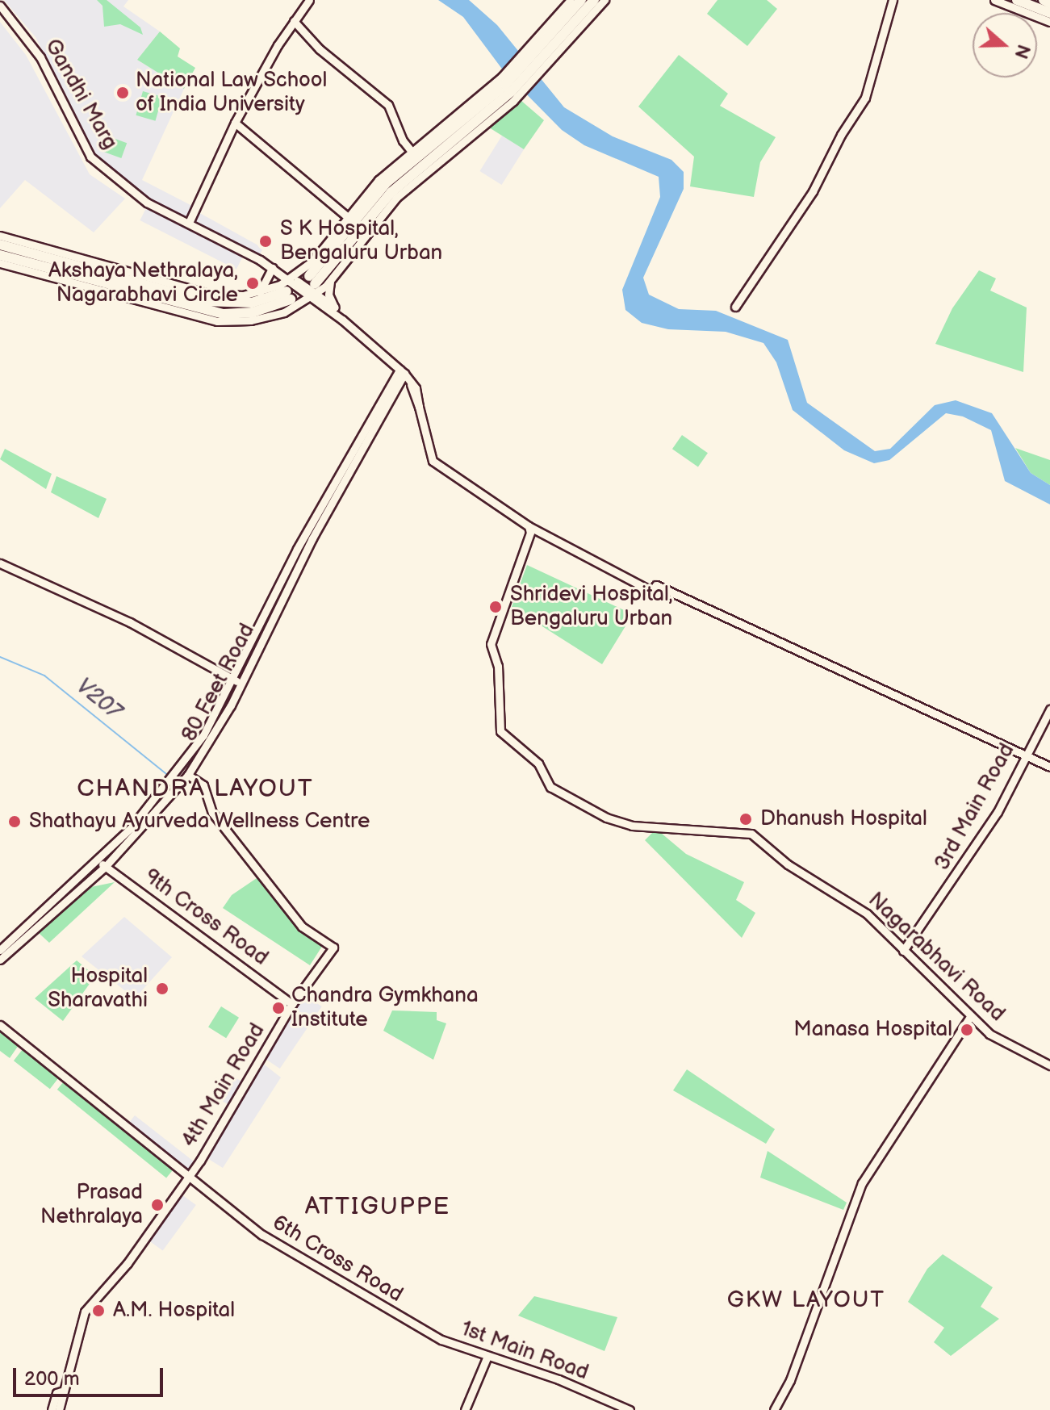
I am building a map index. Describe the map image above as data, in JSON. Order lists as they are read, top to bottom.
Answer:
{
  "streets": {
    "street": [
      "Gandhi Marg",
      "80 Feet Road",
      "3rd Main Road",
      "9th Cross Road",
      "Nagarabhavi Road",
      "4th Main Road",
      "6th Cross Road",
      "1st Main Road"
    ]
  },
  "crossings": [
    ["80 Feet Road", "9th Cross Road"],
    ["80 Feet Road", "4th Main Road"],
    ["3rd Main Road", "Nagarabhavi Road"],
    ["9th Cross Road", "4th Main Road"],
    ["4th Main Road", "6th Cross Road"],
    ["6th Cross Road", "1st Main Road"]
  ],
  "districts": ["CHANDRA LAYOUT", "ATTIGUPPE", "GKW LAYOUT"],
  "water": ["V207"],
  "places": [
    "National Law School of India University",
    "S K Hospital, Bengaluru Urban",
    "Akshaya Nethralaya, Nagarabhavi Circle",
    "Shridevi Hospital, Bengaluru Urban",
    "Dhanush Hospital",
    "Shathayu Ayurveda Wellness Centre",
    "Hospital Sharavathi",
    "Chandra Gymkhana Institute",
    "Manasa Hospital",
    "Prasad Nethralaya",
    "A.M. Hospital"
  ],
  "scale_bar": "200 m",
  "north": "right"
}
